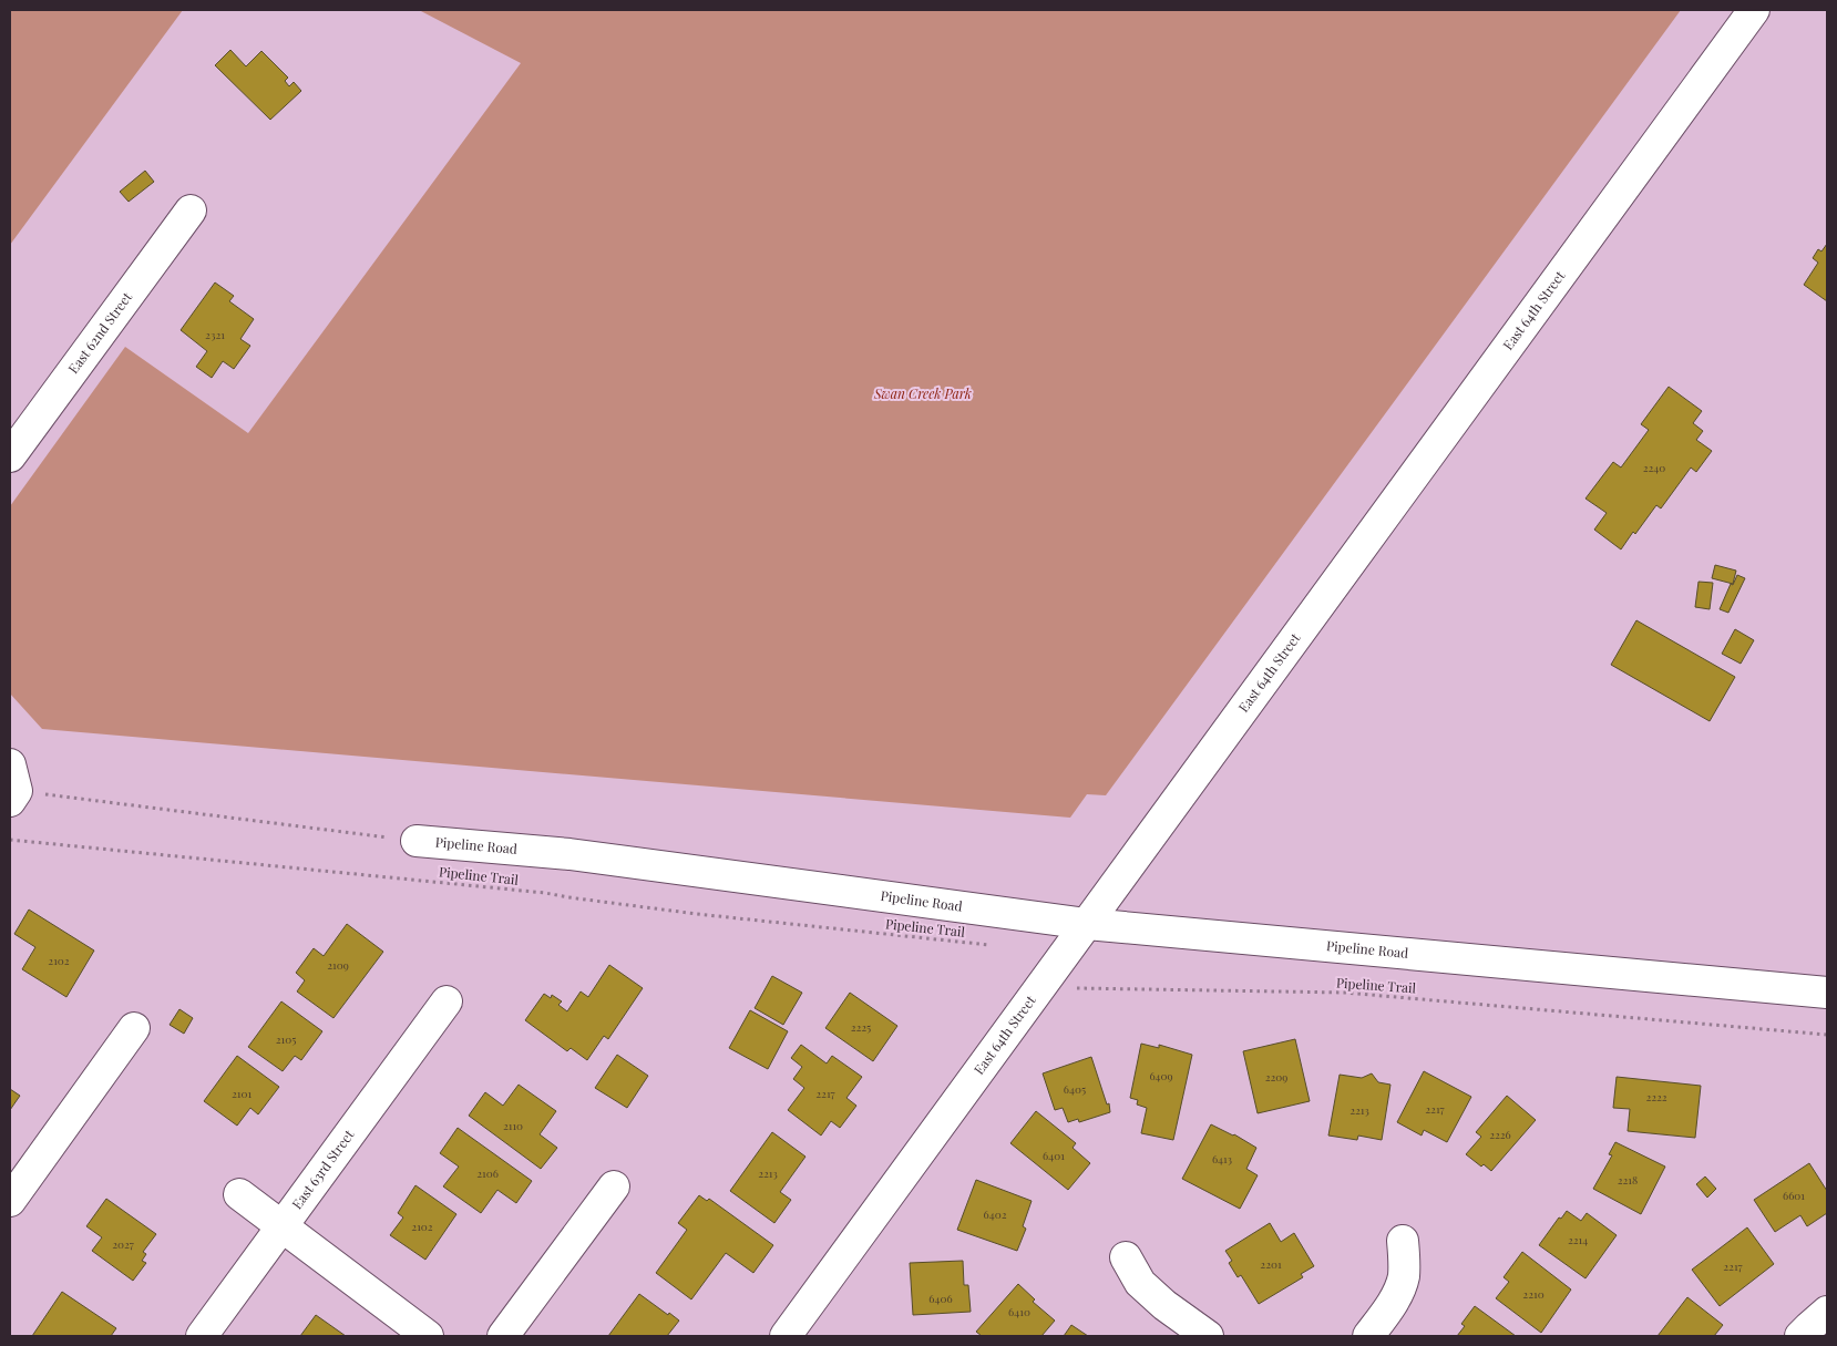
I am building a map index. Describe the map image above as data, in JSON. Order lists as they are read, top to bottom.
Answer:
{
  "streets": {
    "street": [
      "East 64th Street",
      "East 62nd Street",
      "Pipeline Road",
      "East 63rd Street"
    ],
    "path": ["Pipeline Trail"]
  },
  "crossings": [
    ["East 64th Street", "Pipeline Road"],
    ["East 64th Street", "Pipeline Trail"]
  ],
  "parks": ["Swan Creek Park"],
  "house_numbers": [
    "2321",
    "2240",
    "2102",
    "2109",
    "2225",
    "2105",
    "6409",
    "2209",
    "6405",
    "2101",
    "2217",
    "2222",
    "2217",
    "2213",
    "2110",
    "2226",
    "6401",
    "6413",
    "2106",
    "2213",
    "2218",
    "6601",
    "6402",
    "2102",
    "2214",
    "2027",
    "2201",
    "2217",
    "2210",
    "6406",
    "6410"
  ]
}
